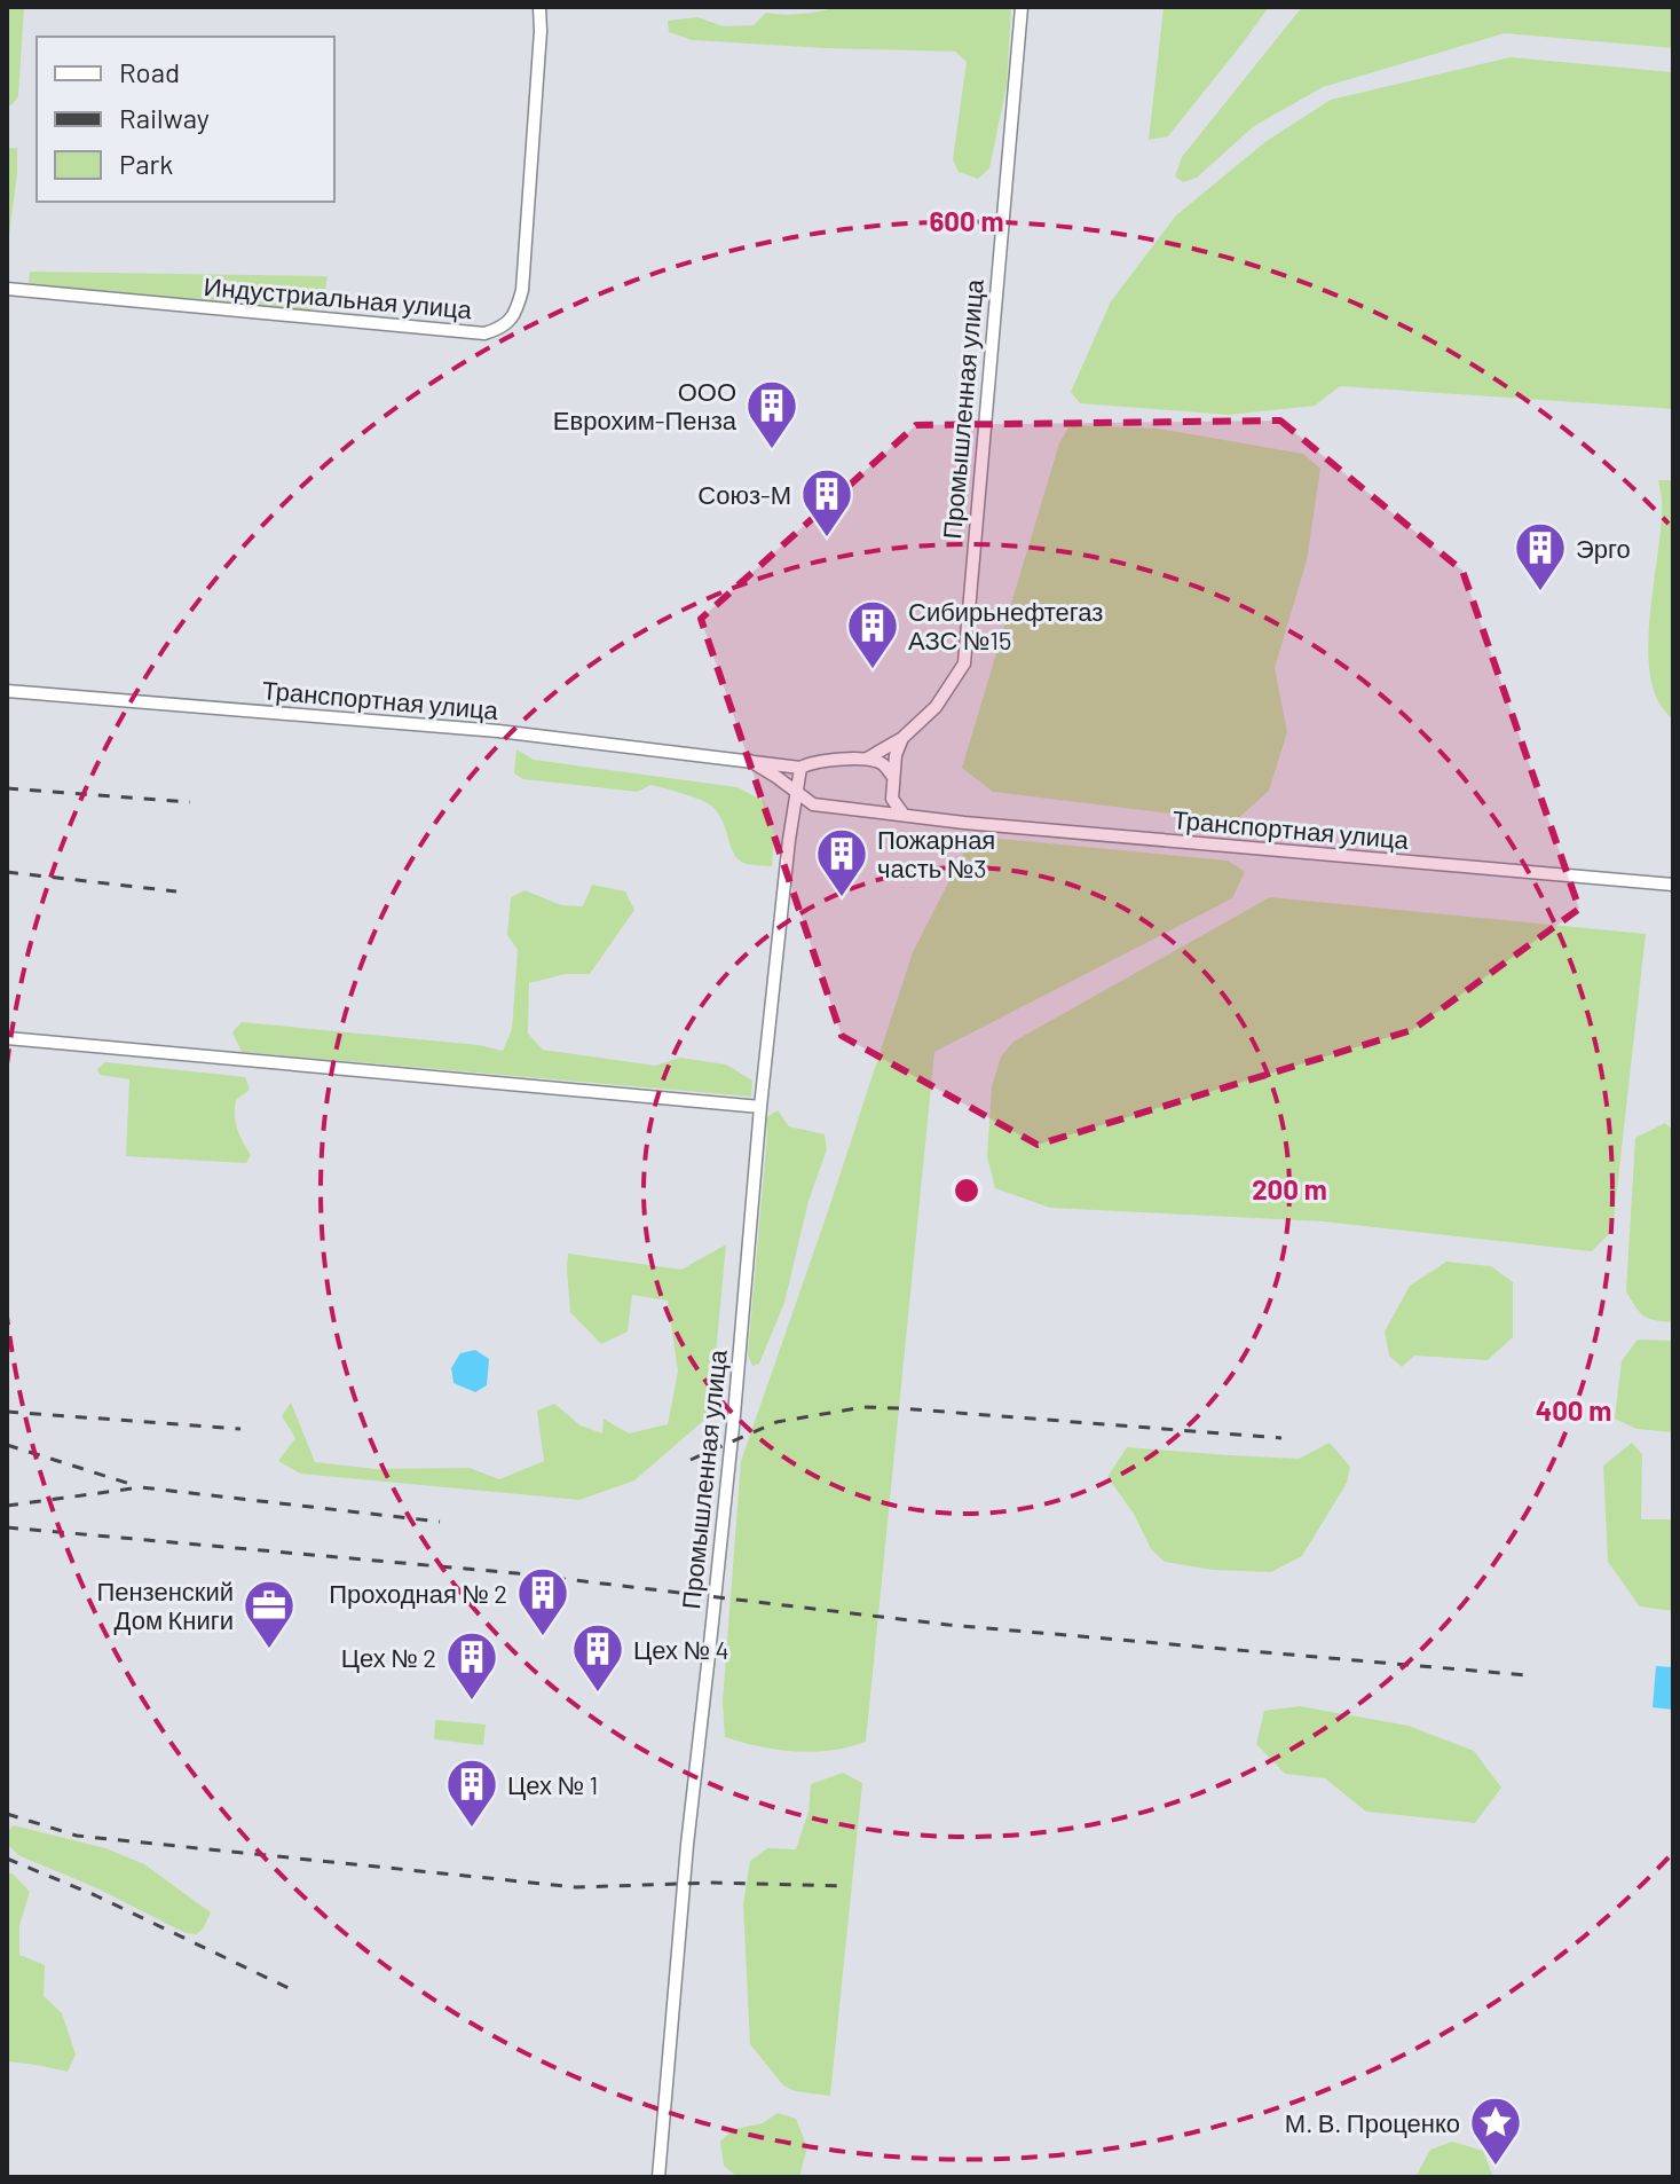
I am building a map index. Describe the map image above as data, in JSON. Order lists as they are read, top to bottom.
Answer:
{
  "streets": {
    "street": ["Индустриальная улица", "Промышленная улица", "Транспортная улица"]
  },
  "crossings": [
    ["Промышленная улица", "Транспортная улица"]
  ],
  "places": {
    "building": [
      "ООО Еврохим-Пенза",
      "Союз-М",
      "Эрго",
      "Сибирьнефтегаз АЗС №15",
      "Пожарная часть №3",
      "Проходная № 2",
      "Цех № 4",
      "Цех № 2",
      "Цех № 1"
    ],
    "office": ["Пензенский Дом Книги"],
    "place": ["М. В. Проценко"]
  },
  "legend": ["Road", "Railway", "Park"],
  "rings": ["600 m", "200 m", "400 m"]
}
